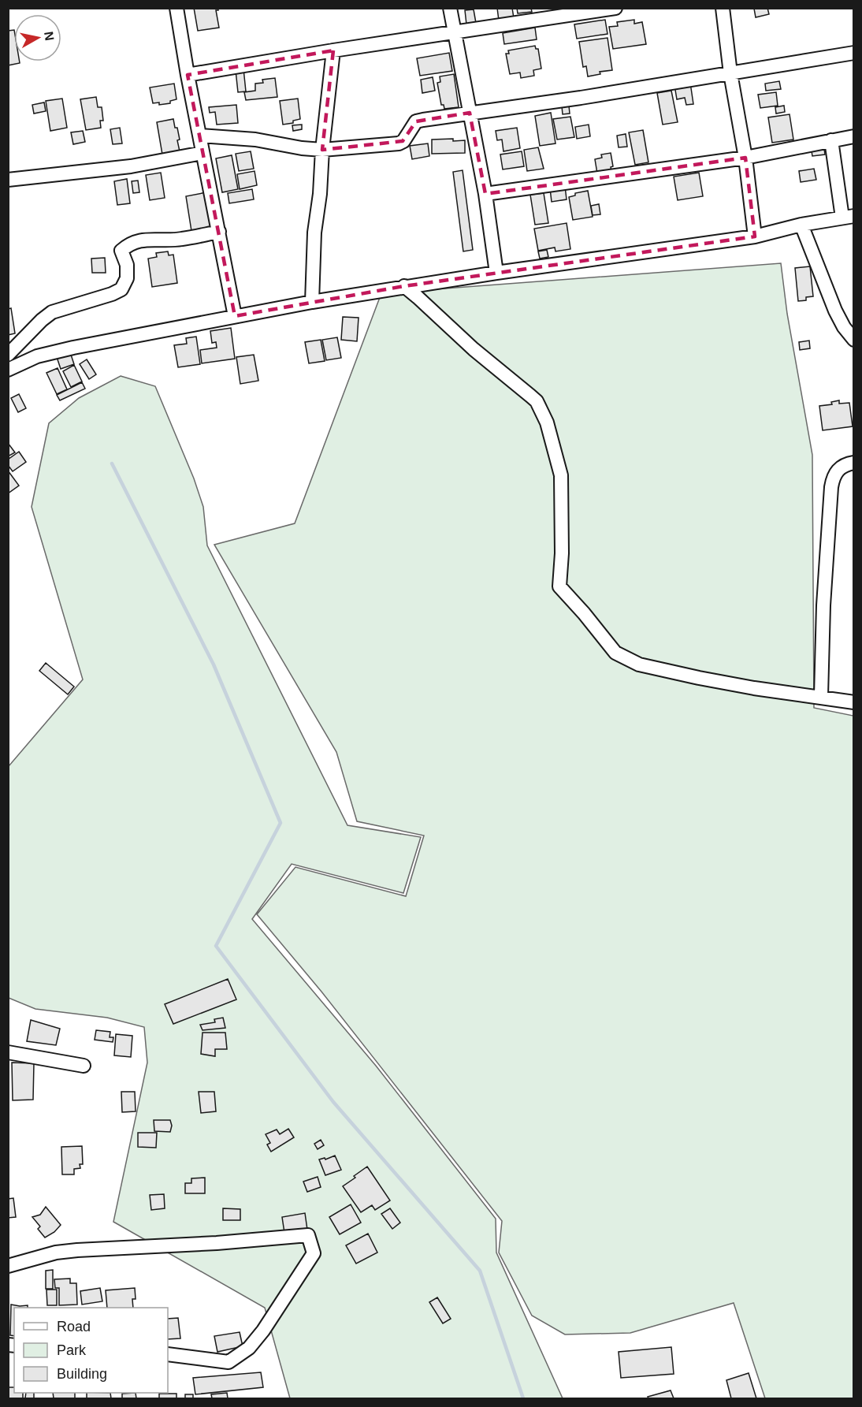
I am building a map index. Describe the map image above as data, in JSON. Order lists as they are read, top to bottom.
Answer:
{
  "legend": ["Road", "Park", "Building"],
  "north": "right"
}
